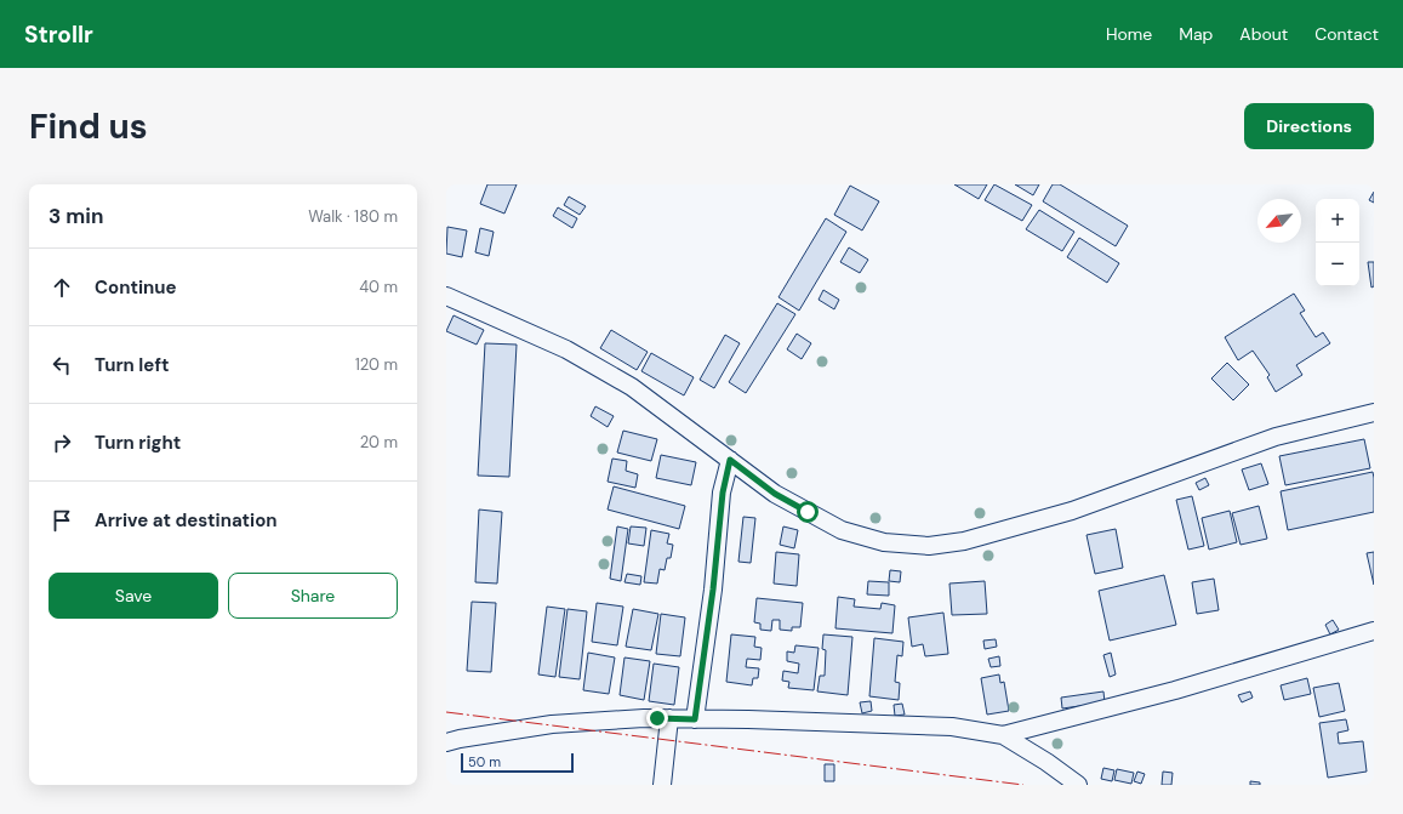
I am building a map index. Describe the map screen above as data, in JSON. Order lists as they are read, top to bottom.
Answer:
{
  "scale_bar": "50 m",
  "north": "bottom left",
  "page": {
    "header": "Strollr",
    "nav": [
      "Home",
      "Map",
      "About",
      "Contact"
    ],
    "buttons": [
      "Directions",
      ["Save", "Share"]
    ],
    "title": "Find us",
    "heading": ["3 min", "Walk · 180 m"],
    "map_buttons": ["+", "−"],
    "list": [
      ["Continue", "40 m"],
      ["Turn left", "120 m"],
      ["Turn right", "20 m"],
      "Arrive at destination"
    ],
    "scale": "50 m"
  }
}
